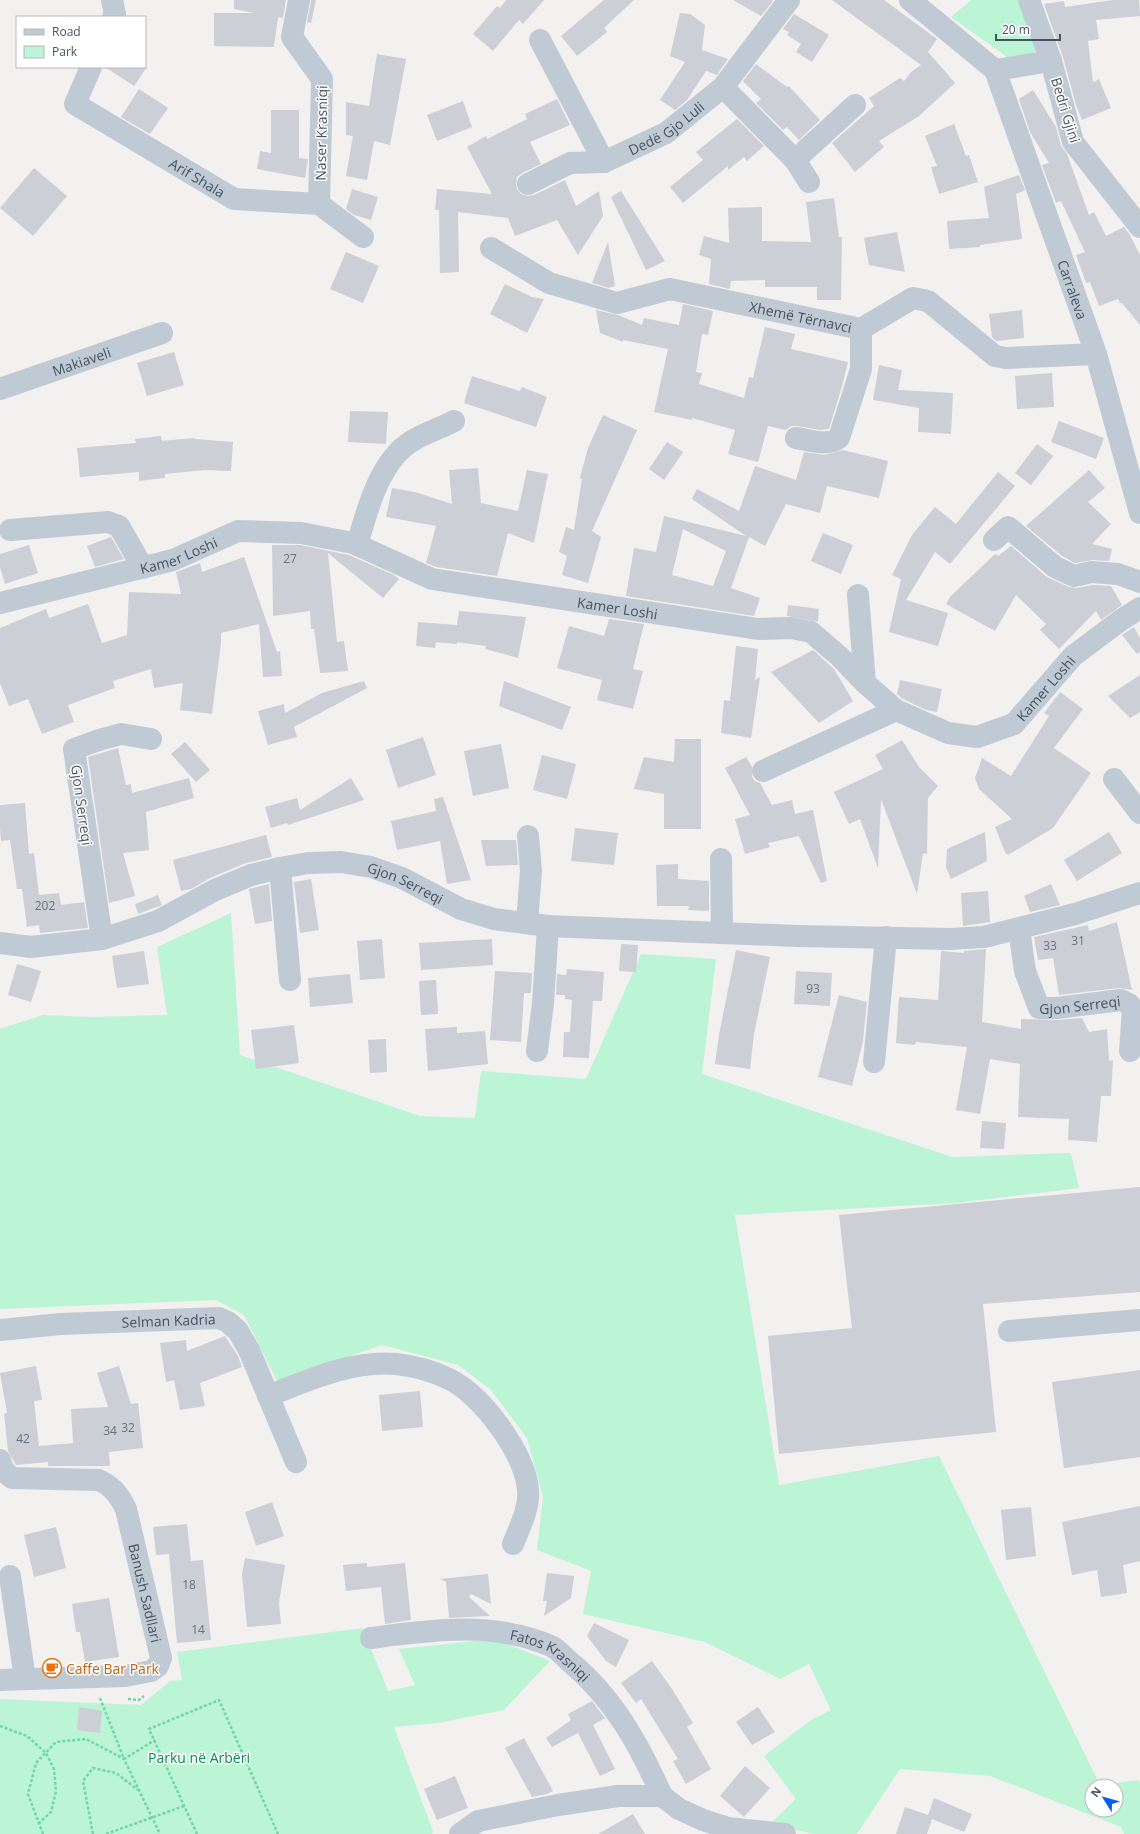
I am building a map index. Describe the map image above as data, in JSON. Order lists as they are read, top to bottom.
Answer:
{
  "streets": {
    "street": [
      "Bedri Gjini",
      "Dedë Gjo Luli",
      "Naser Krasniqi",
      "Arif Shala",
      "Carraleva",
      "Xhemë Tërnavci",
      "Makiaveli",
      "Kamer Loshi",
      "Gjon Serreqi",
      "Selman Kadria",
      "Banush Sadllari",
      "Fatos Krasniqi"
    ]
  },
  "crossings": [
    ["Naser Krasniqi", "Arif Shala"],
    ["Carraleva", "Xhemë Tërnavci"]
  ],
  "parks": ["Parku në Arbëri"],
  "places": {
    "cafe": ["Caffe Bar Park"]
  },
  "house_numbers": [
    "27",
    "202",
    "31",
    "33",
    "93",
    "32",
    "34",
    "42",
    "18",
    "14"
  ],
  "legend": ["Road", "Park"],
  "scale_bar": "20 m",
  "north": "top left"
}
